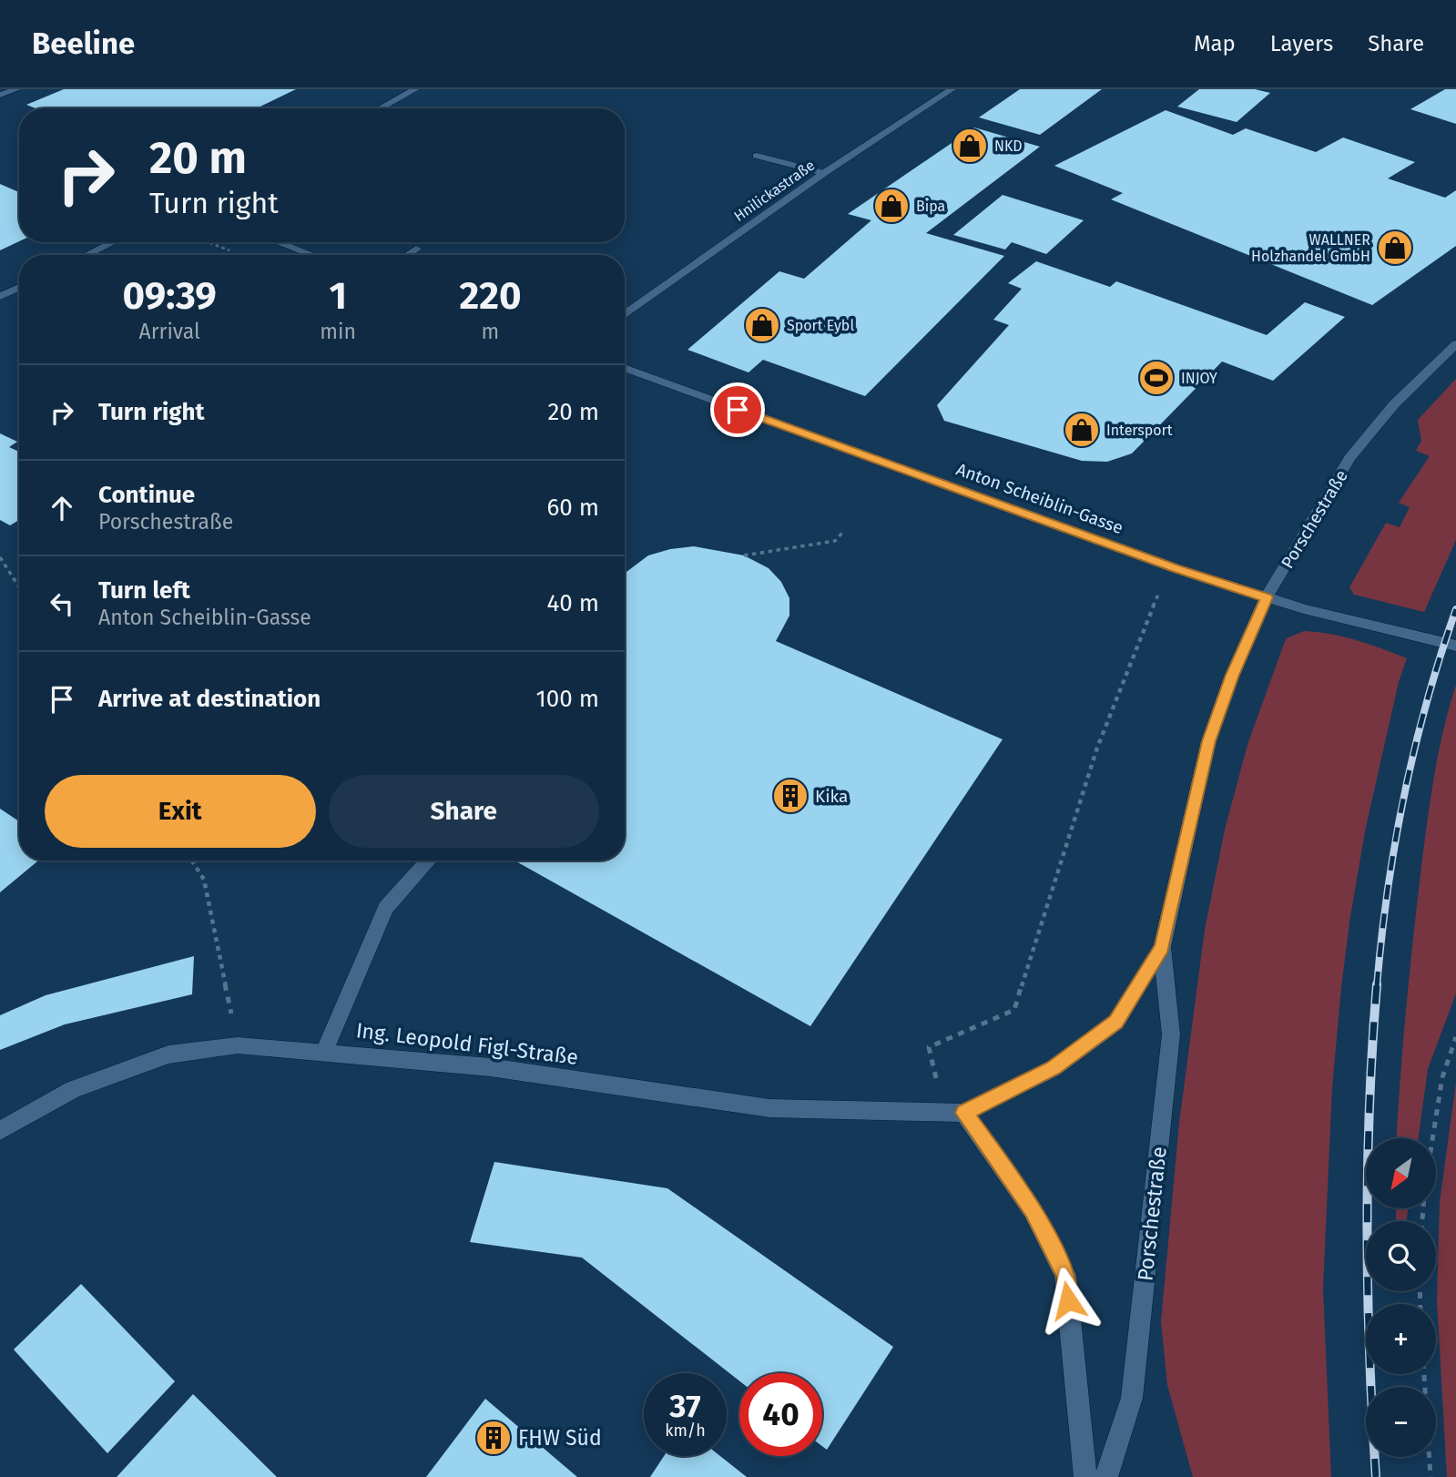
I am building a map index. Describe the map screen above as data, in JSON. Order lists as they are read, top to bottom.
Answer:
{
  "streets": {
    "street": [
      "Hnilickastraße",
      "Anton Scheiblin-Gasse",
      "Porschestraße",
      "Ing. Leopold Figl-Straße"
    ]
  },
  "crossings": [
    ["Anton Scheiblin-Gasse", "Porschestraße"]
  ],
  "places": {
    "shop": [
      "NKD",
      "Bipa",
      "WALLNER Holzhandel GmbH",
      "Sport Eybl",
      "Intersport"
    ],
    "sports": ["INJOY"],
    "building": ["Kika", "FHW Süd"]
  },
  "north": "bottom left",
  "page": {
    "header": "Beeline",
    "nav": ["Map", "Layers", "Share"],
    "turn": ["20 m", "Turn right"],
    "eta": [
      "09:39",
      "Arrival",
      "1",
      "min",
      "220",
      "m"
    ],
    "list": [
      {
        "name": "Turn right",
        "value": "20 m"
      },
      {
        "name": "Continue",
        "note": "Porschestraße",
        "value": "60 m"
      },
      {
        "name": "Turn left",
        "note": "Anton Scheiblin-Gasse",
        "value": "40 m"
      },
      {
        "name": "Arrive at destination",
        "value": "100 m"
      }
    ],
    "buttons": ["Exit", "Share"],
    "map_buttons": ["+", "−"],
    "speed": "37 km/h",
    "limit": "40"
  }
}
